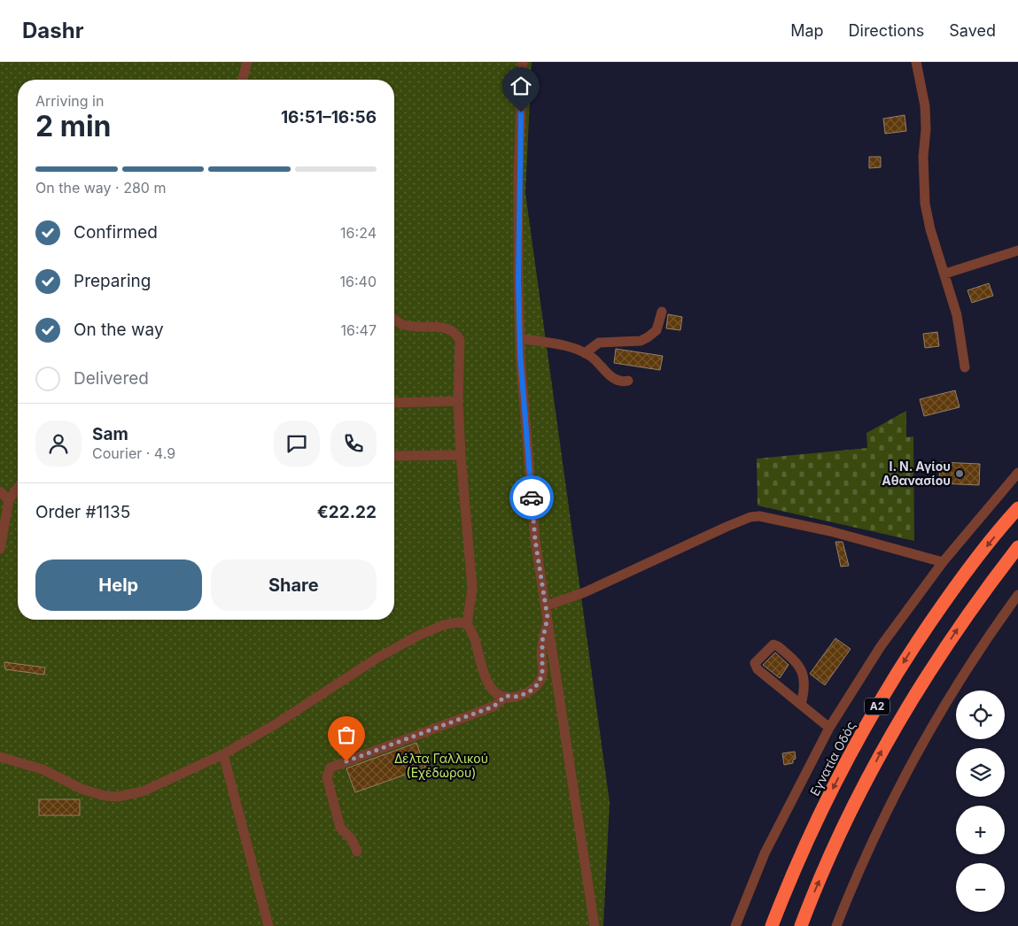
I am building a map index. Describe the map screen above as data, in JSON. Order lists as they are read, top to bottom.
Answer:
{
  "streets": {
    "highway": ["Α2", "Εγνατία Οδός"]
  },
  "parks": ["Δέλτα Γαλλικού (Εχέδωρου)"],
  "places": ["Ι. Ν. Αγίου Αθανασίου"],
  "page": {
    "header": "Dashr",
    "nav": ["Map", "Directions", "Saved"],
    "heading": ["2 min", "Arriving in", "16:51–16:56"],
    "panel": [
      "Sam",
      "Courier · 4.9",
      "Order #1135",
      "€22.22"
    ],
    "bar": "On the way · 280 m",
    "list": [
      ["Confirmed", "16:24"],
      ["Preparing", "16:40"],
      ["On the way", "16:47"],
      "Delivered"
    ],
    "buttons": ["Help", "Share"],
    "map_buttons": ["+", "−"]
  }
}
